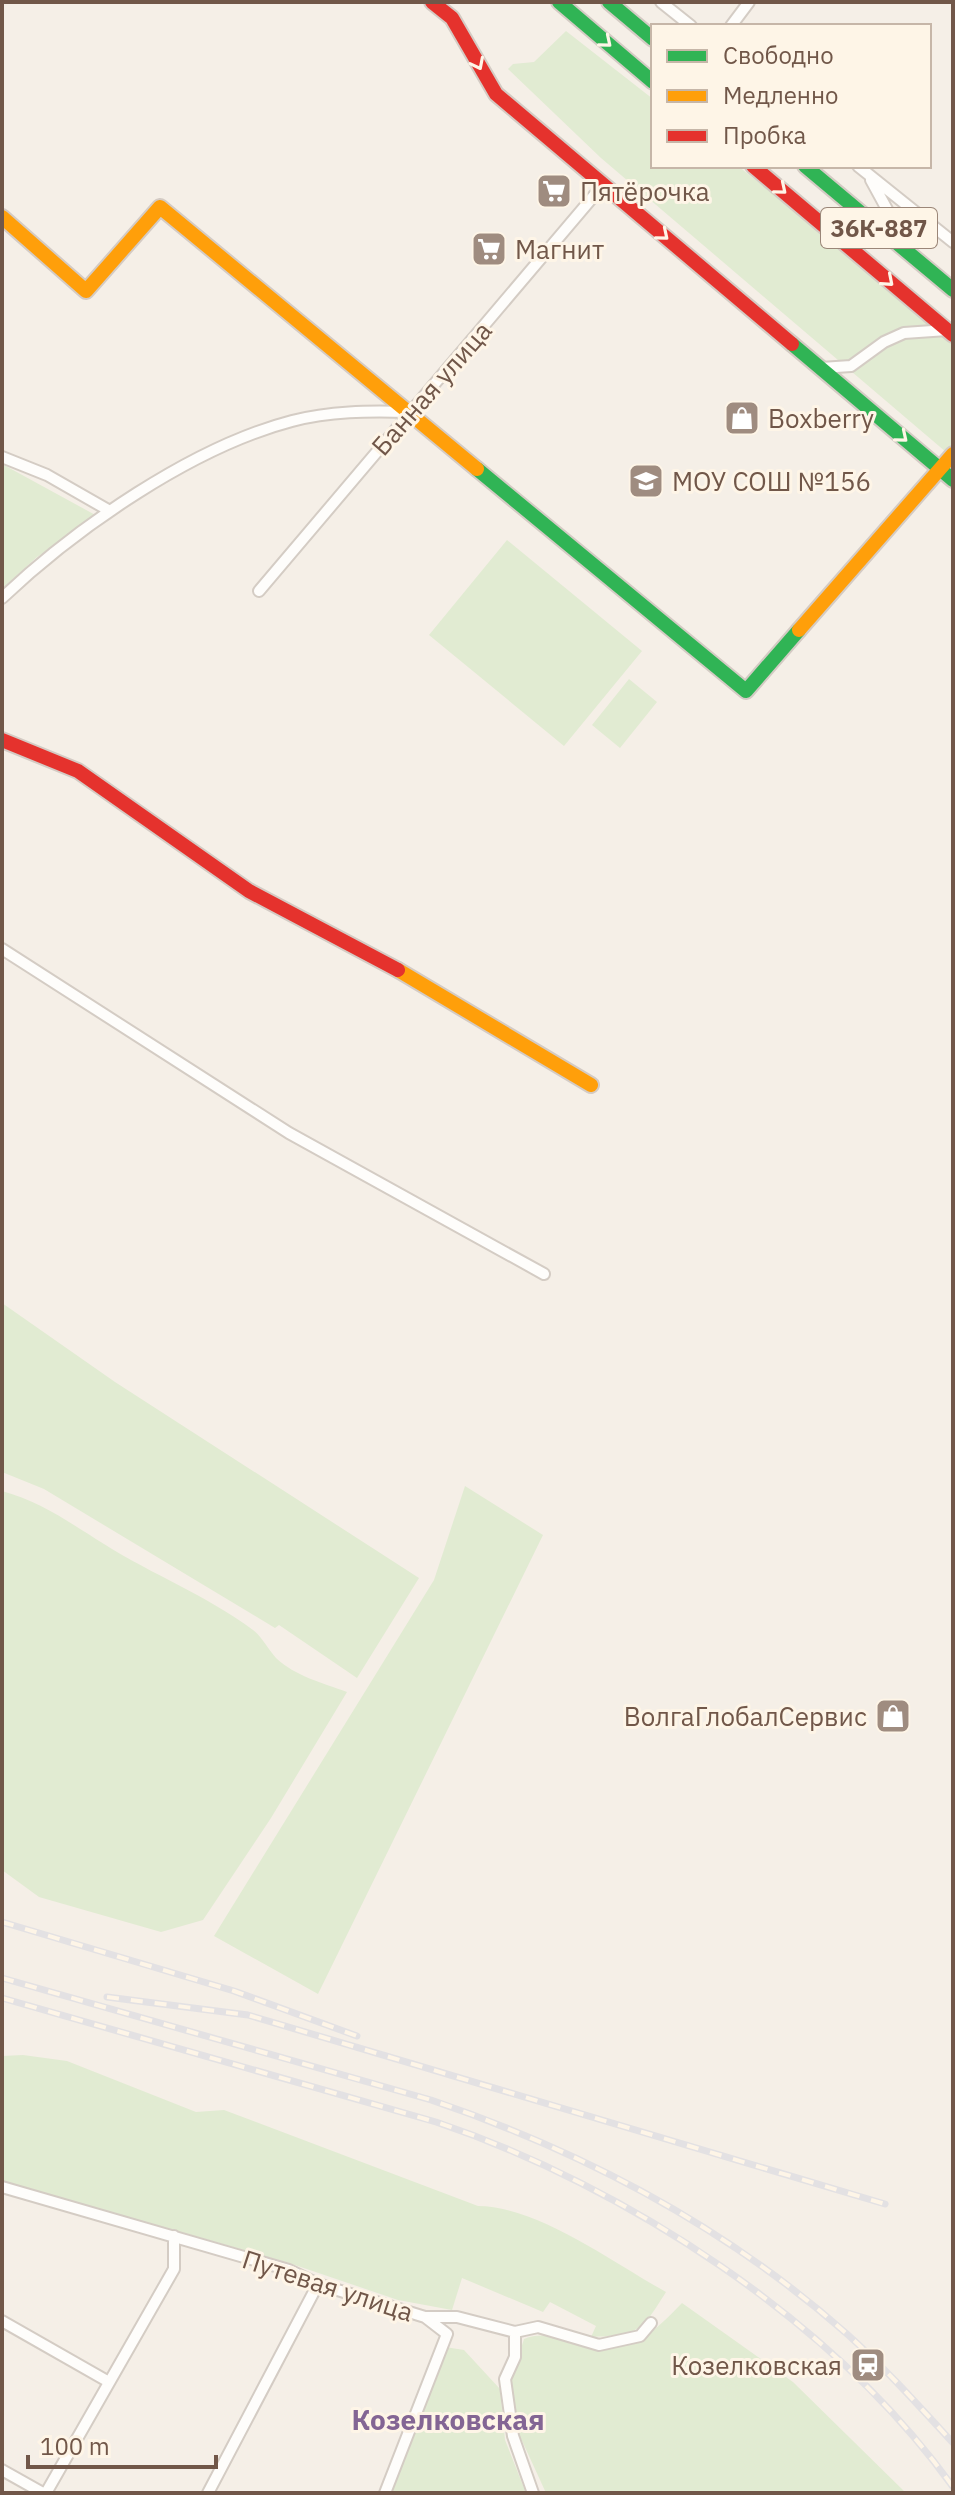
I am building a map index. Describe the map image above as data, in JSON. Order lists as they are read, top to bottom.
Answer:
{
  "streets": {
    "street": ["36К-887", "Банная улица", "Путевая улица"]
  },
  "districts": ["Козелковская"],
  "places": {
    "supermarket": ["Пятёрочка", "Магнит"],
    "shop": ["Boxberry", "ВолгаГлобалСервис"],
    "school or university": ["МОУ СОШ №156"],
    "station": ["Козелковская"]
  },
  "legend": ["Свободно", "Медленно", "Пробка"],
  "scale_bar": "100 m"
}
